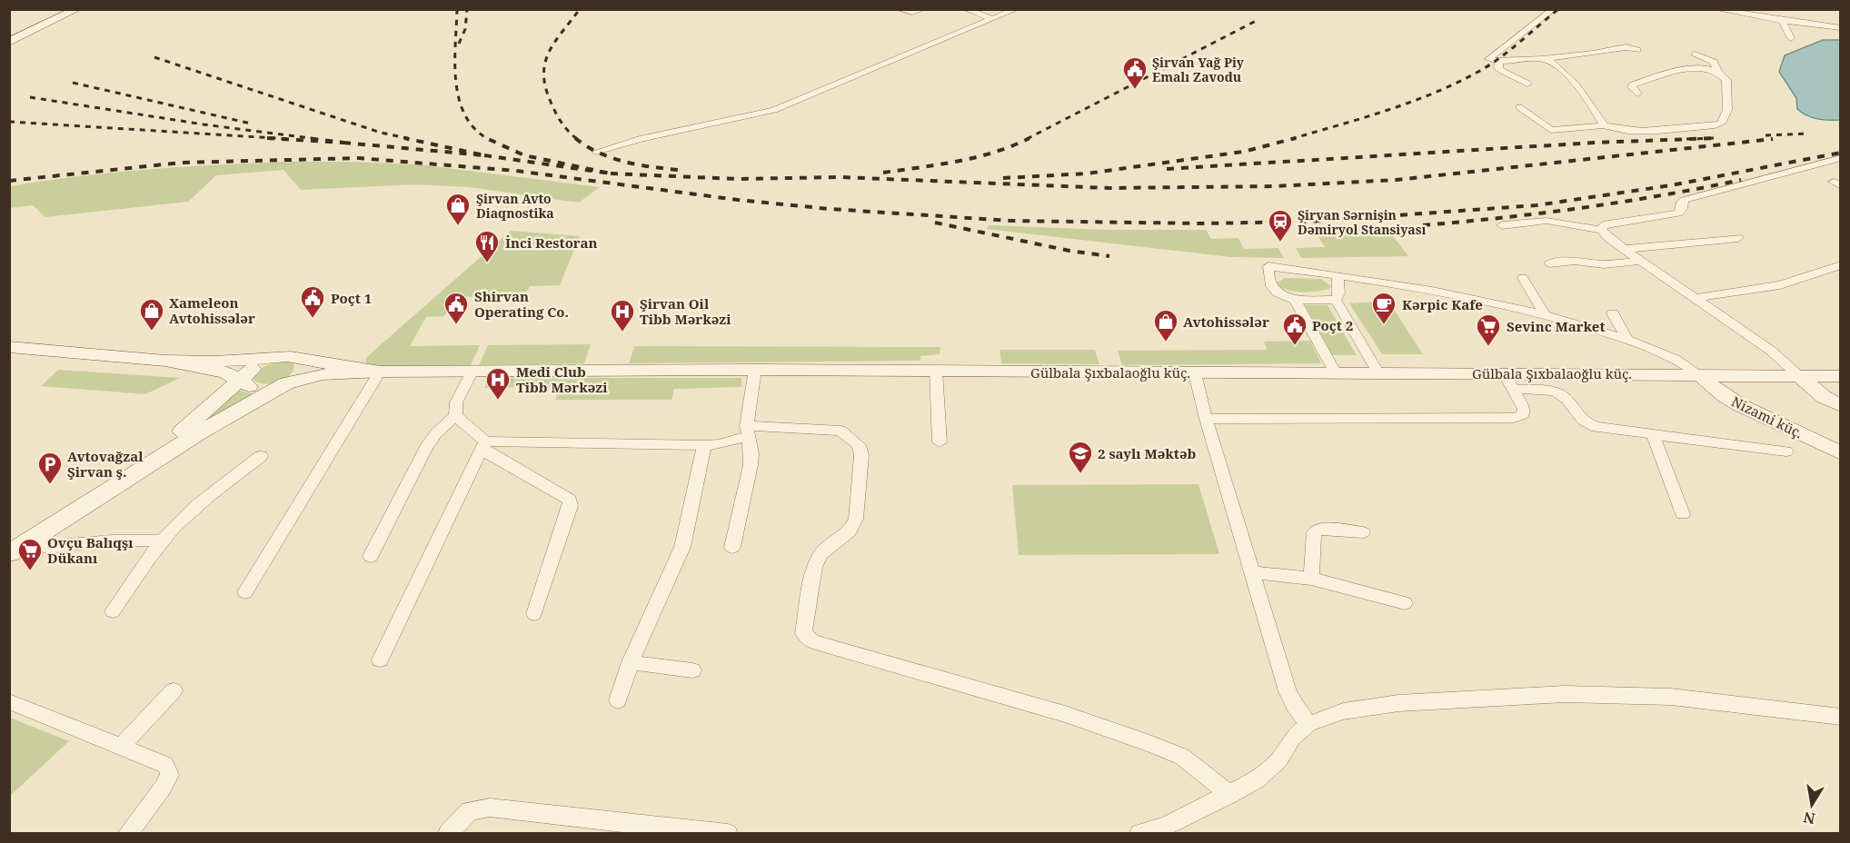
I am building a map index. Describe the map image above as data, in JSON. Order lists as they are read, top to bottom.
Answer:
{
  "streets": {
    "main road": ["Gülbala Şıxbalaoğlu küç.", "Nizami küç."]
  },
  "crossings": [
    ["Gülbala Şıxbalaoğlu küç.", "Nizami küç."]
  ],
  "places": {
    "public building": [
      "Şirvan Yağ Piy Emalı Zavodu",
      "Poçt 1",
      "Shirvan Operating Co.",
      "Poçt 2"
    ],
    "shop": ["Şirvan Avto Diaqnostika", "Xameleon Avtohissələr", "Avtohissələr"],
    "station": ["Şirvan Sərnişin Dəmiryol Stansiyası"],
    "restaurant": ["İnci Restoran"],
    "cafe": ["Kərpic Kafe"],
    "hospital": ["Şirvan Oil Tibb Mərkəzi", "Medi Club Tibb Mərkəzi"],
    "supermarket": ["Sevinc Market", "Ovçu Balıqşı Dükanı"],
    "school or university": ["2 saylı Məktəb"],
    "parking": ["Avtovağzal Şirvan ş."]
  },
  "north": "bottom"
}
